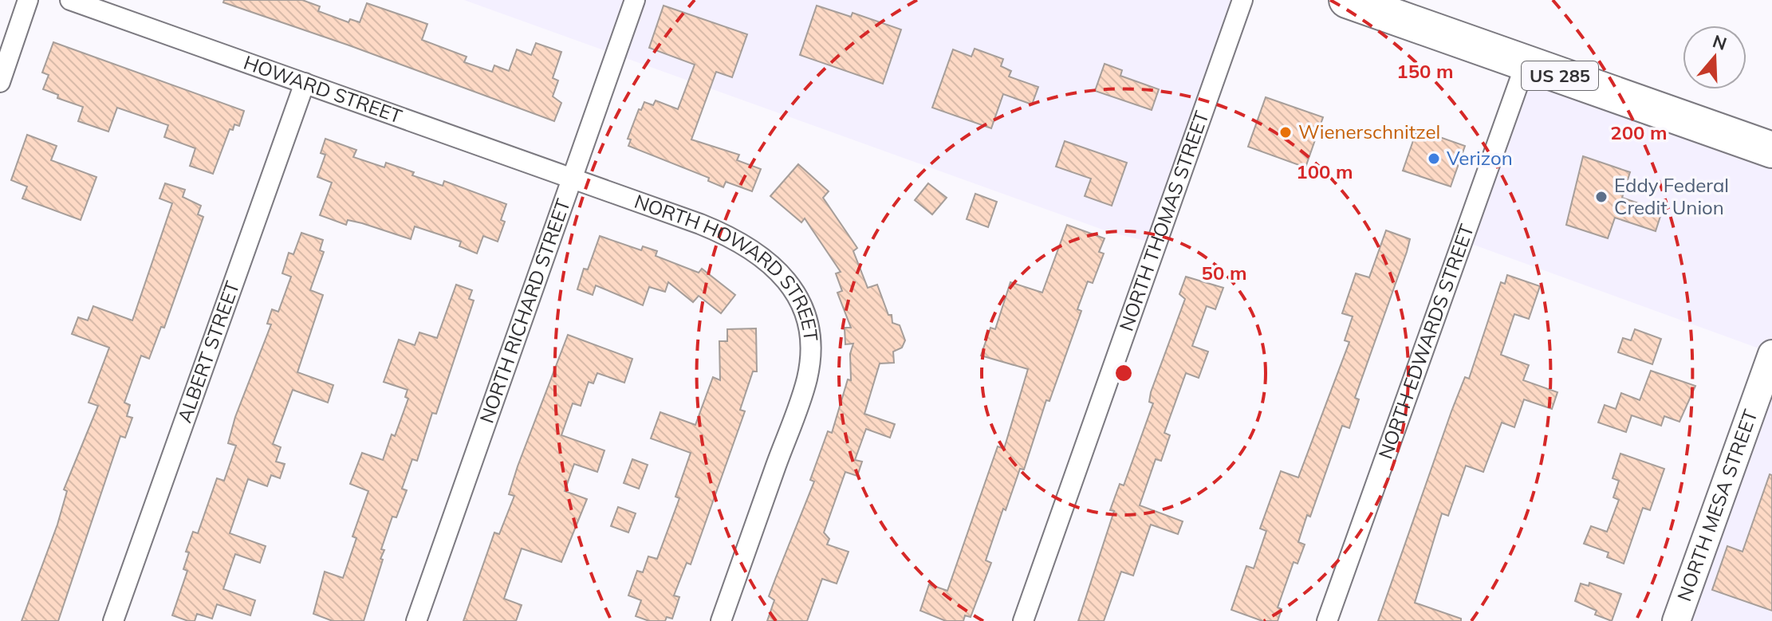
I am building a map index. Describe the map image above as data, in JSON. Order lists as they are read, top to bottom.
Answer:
{
  "streets": {
    "highway": ["US 285"],
    "street": [
      "HOWARD STREET",
      "NORTH THOMAS STREET",
      "NORTH HOWARD STREET",
      "NORTH RICHARD STREET",
      "NORTH EDWARDS STREET",
      "ALBERT STREET",
      "NORTH MESA STREET"
    ]
  },
  "crossings": [
    ["US 285", "NORTH EDWARDS STREET"],
    ["HOWARD STREET", "NORTH HOWARD STREET"],
    ["HOWARD STREET", "NORTH RICHARD STREET"],
    ["HOWARD STREET", "ALBERT STREET"],
    ["NORTH HOWARD STREET", "NORTH RICHARD STREET"]
  ],
  "places": ["Wienerschnitzel", "Verizon", "Eddy Federal Credit Union"],
  "north": "top",
  "rings": [
    "150 m",
    "200 m",
    "100 m",
    "50 m"
  ]
}
